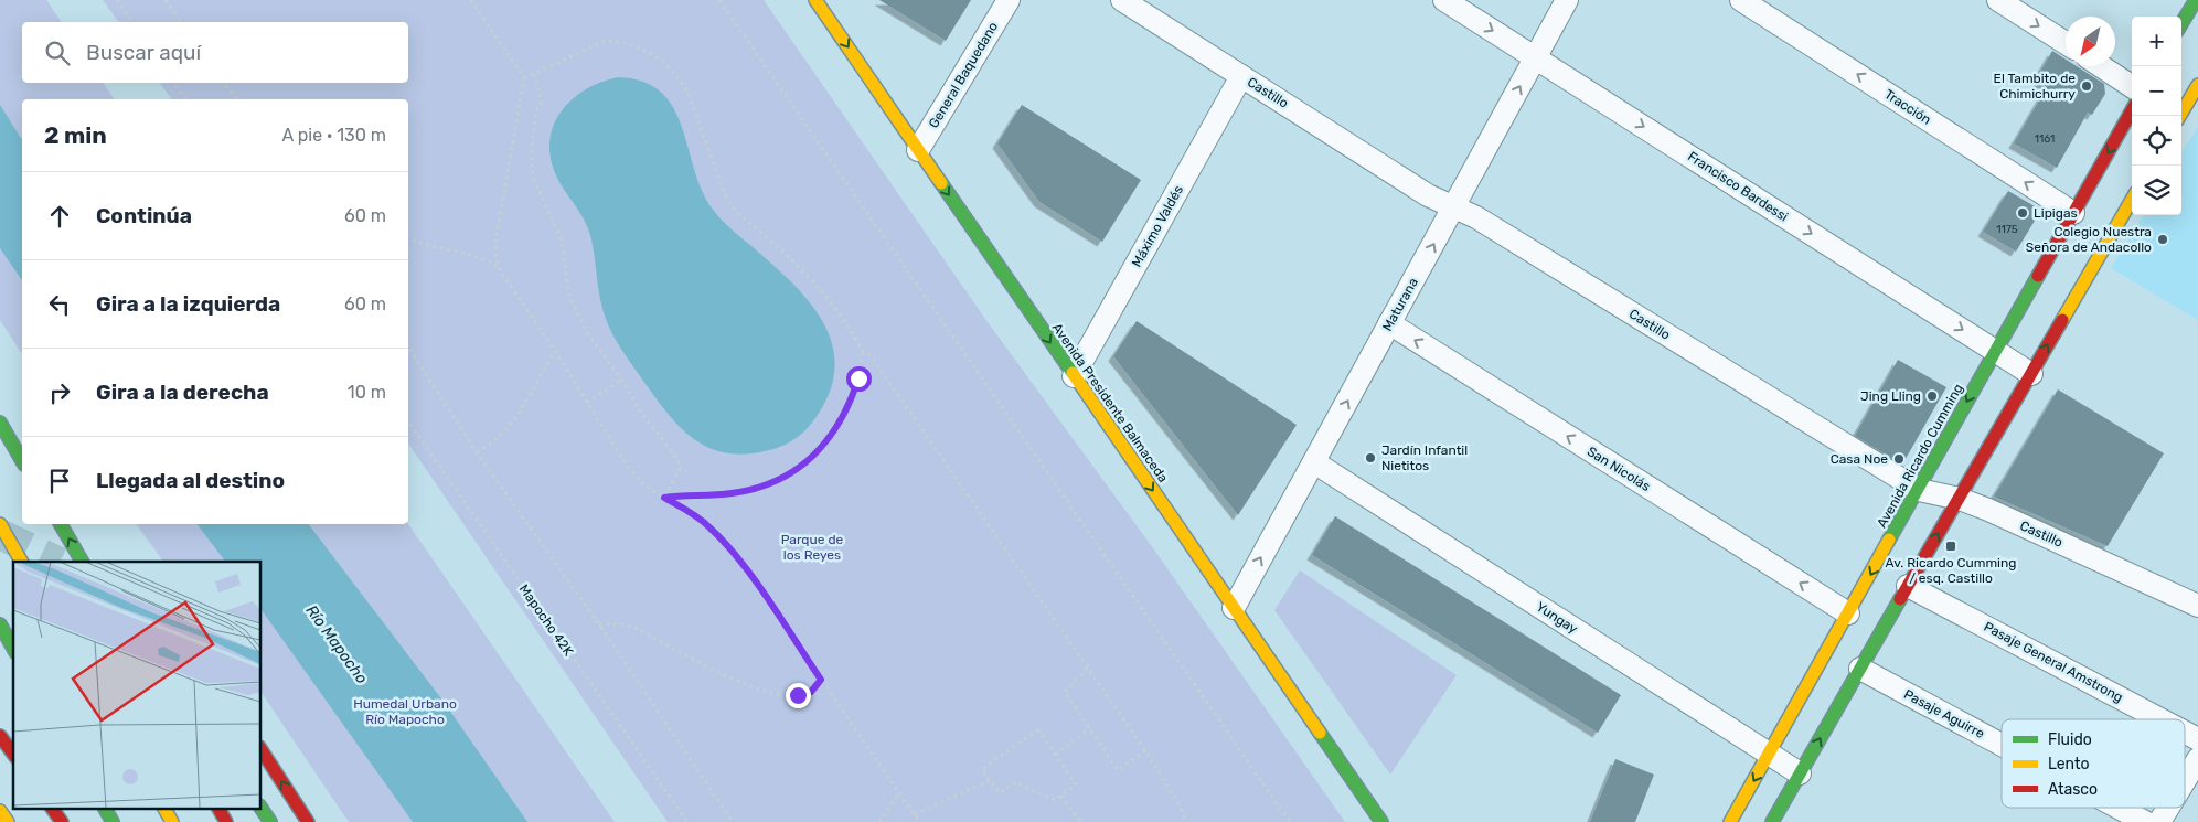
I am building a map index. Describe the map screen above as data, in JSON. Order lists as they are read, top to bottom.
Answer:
{
  "streets": {
    "main road": ["Avenida Presidente Balmaceda", "Avenida Ricardo Cumming"],
    "street": [
      "General Baquedano",
      "Castillo",
      "Tracción",
      "Francisco Bardessi",
      "Máximo Valdés",
      "Maturana",
      "San Nicolás",
      "Yungay",
      "Pasaje General Amstrong",
      "Pasaje Aguirre"
    ],
    "path": ["Mapocho 42K"]
  },
  "crossings": [
    ["General Baquedano", "Avenida Presidente Balmaceda"],
    ["Castillo", "Máximo Valdés"],
    ["Castillo", "Maturana"],
    ["Castillo", "Avenida Ricardo Cumming"],
    ["Tracción", "Avenida Ricardo Cumming"],
    ["Francisco Bardessi", "Maturana"],
    ["Francisco Bardessi", "Avenida Ricardo Cumming"],
    ["Máximo Valdés", "Avenida Presidente Balmaceda"],
    ["Maturana", "Avenida Presidente Balmaceda"],
    ["Maturana", "San Nicolás"],
    ["Maturana", "Yungay"],
    ["Avenida Ricardo Cumming", "San Nicolás"],
    ["Avenida Ricardo Cumming", "Yungay"]
  ],
  "one_way": [
    "Tracción",
    "Francisco Bardessi",
    "Maturana",
    "Avenida Presidente Balmaceda",
    "San Nicolás"
  ],
  "water": ["Río Mapocho"],
  "parks": ["Parque de los Reyes", "Humedal Urbano Río Mapocho"],
  "places": {
    "other": [
      "El Tambito de Chimichurry",
      "Lipigas",
      "Colegio Nuestra Señora de Andacollo",
      "Jing Lling",
      "Jardín Infantil Nietitos",
      "Casa Noe"
    ],
    "transit": ["Av. Ricardo Cumming / esq. Castillo"]
  },
  "house_numbers": ["1161", "1175"],
  "legend": ["Fluido", "Lento", "Atasco"],
  "north": "bottom left",
  "page": {
    "map_buttons": ["+", "−"],
    "search": "Buscar aquí",
    "heading": ["2 min", "A pie · 130 m"],
    "list": [
      ["Continúa", "60 m"],
      ["Gira a la izquierda", "60 m"],
      ["Gira a la derecha", "10 m"],
      "Llegada al destino"
    ]
  }
}
